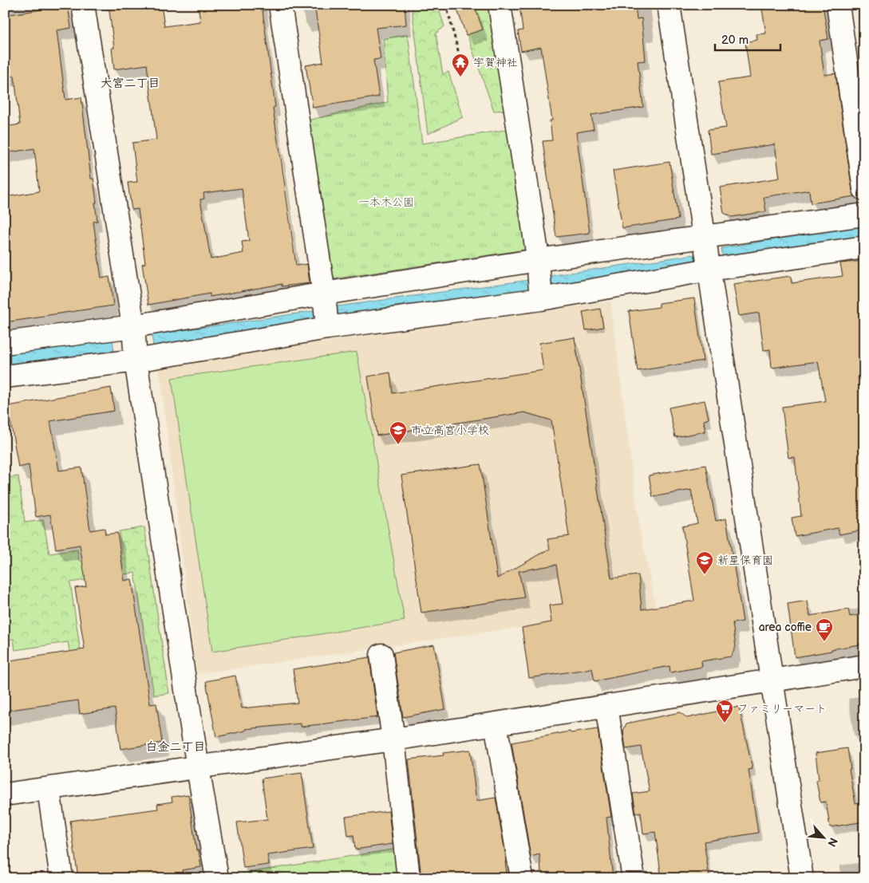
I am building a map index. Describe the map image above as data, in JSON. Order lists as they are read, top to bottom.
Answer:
{
  "districts": ["大宮二丁目", "白金二丁目"],
  "parks": ["一本木公園"],
  "places": {
    "temple": ["宇賀神社"],
    "school or university": ["市立高宮小学校", "新星保育園"],
    "cafe": ["area coffie"],
    "supermarket": ["ファミリーマート"]
  },
  "scale_bar": "20 m",
  "north": "bottom right"
}
